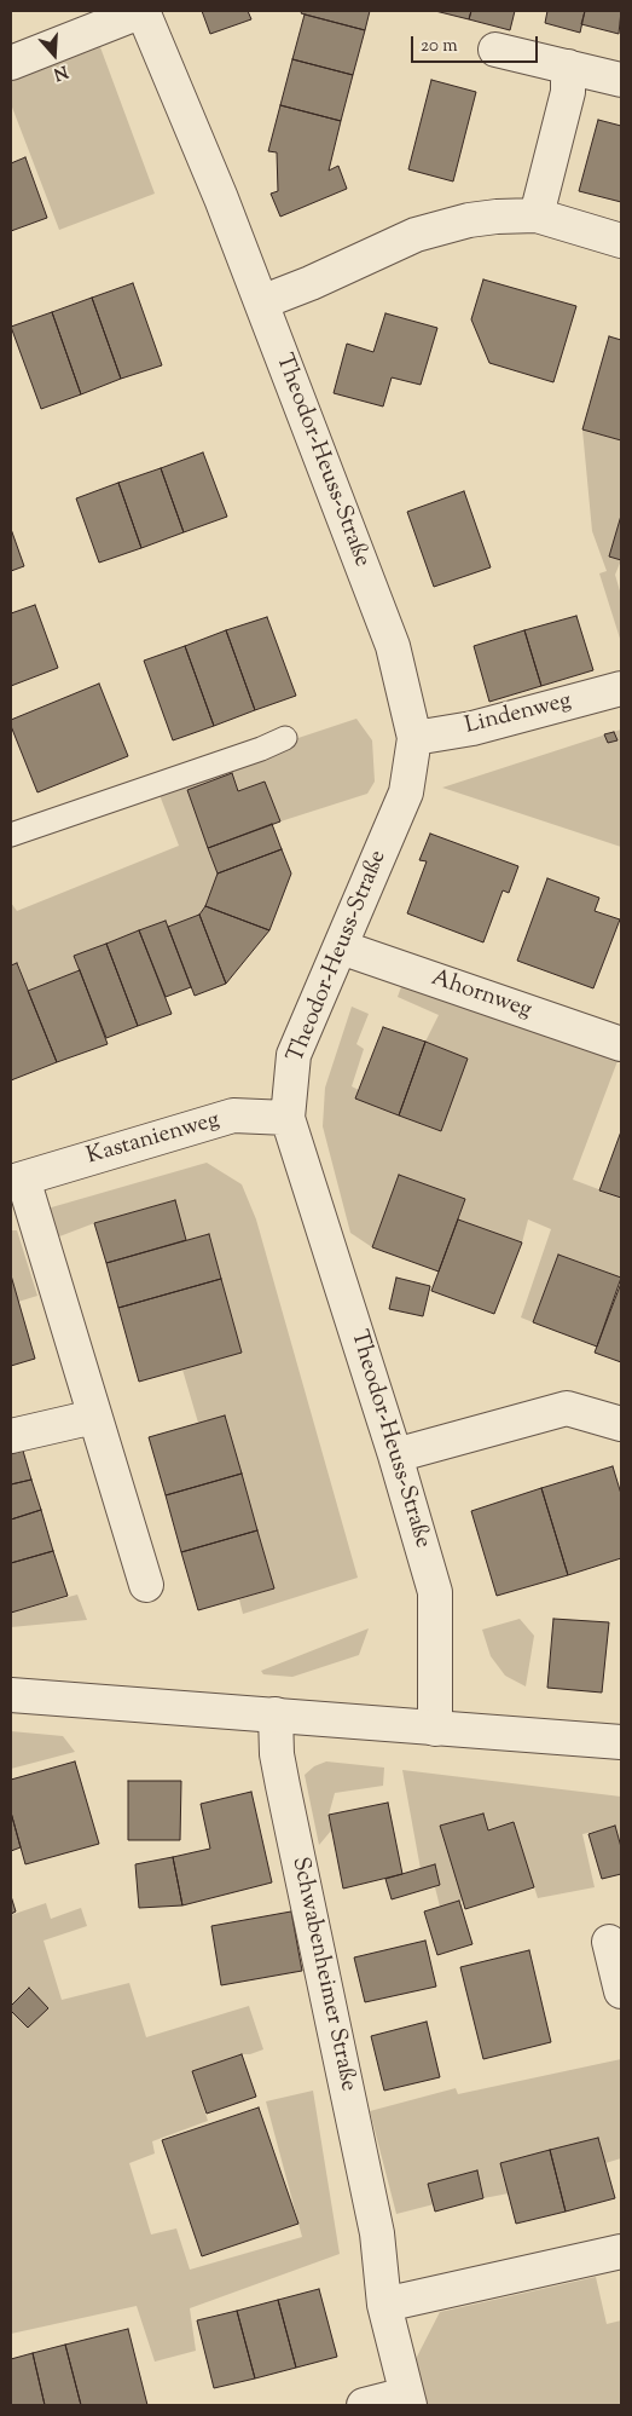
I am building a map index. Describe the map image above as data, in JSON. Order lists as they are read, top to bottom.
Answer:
{
  "streets": {
    "street": [
      "Theodor-Heuss-Straße",
      "Lindenweg",
      "Ahornweg",
      "Kastanienweg",
      "Schwabenheimer Straße"
    ]
  },
  "crossings": [
    ["Theodor-Heuss-Straße", "Lindenweg"],
    ["Theodor-Heuss-Straße", "Ahornweg"],
    ["Theodor-Heuss-Straße", "Kastanienweg"]
  ],
  "scale_bar": "20 m",
  "north": "bottom"
}
